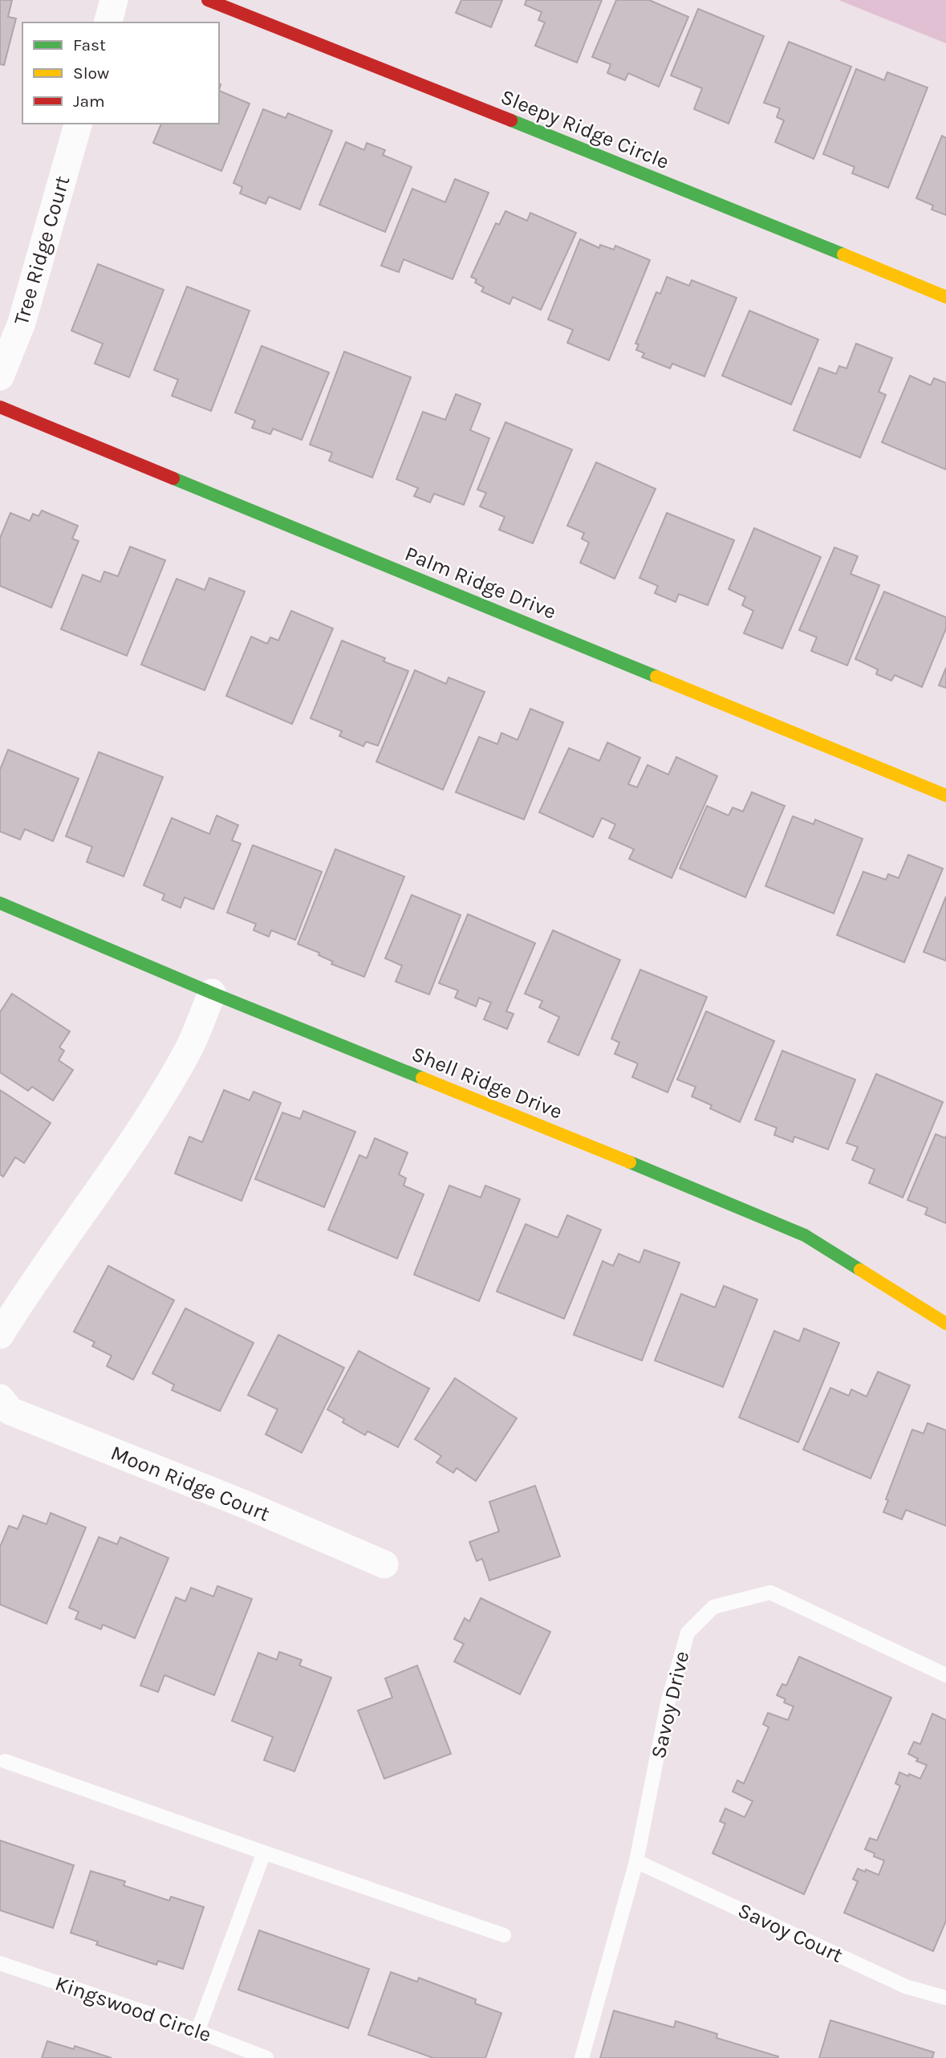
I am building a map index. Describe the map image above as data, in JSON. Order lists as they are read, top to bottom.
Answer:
{
  "streets": {
    "street": [
      "Sleepy Ridge Circle",
      "Tree Ridge Court",
      "Palm Ridge Drive",
      "Shell Ridge Drive",
      "Moon Ridge Court"
    ],
    "lane": ["Savoy Drive", "Savoy Court", "Kingswood Circle"]
  },
  "crossings": [
    ["Savoy Drive", "Savoy Court"]
  ],
  "legend": ["Fast", "Slow", "Jam"]
}
